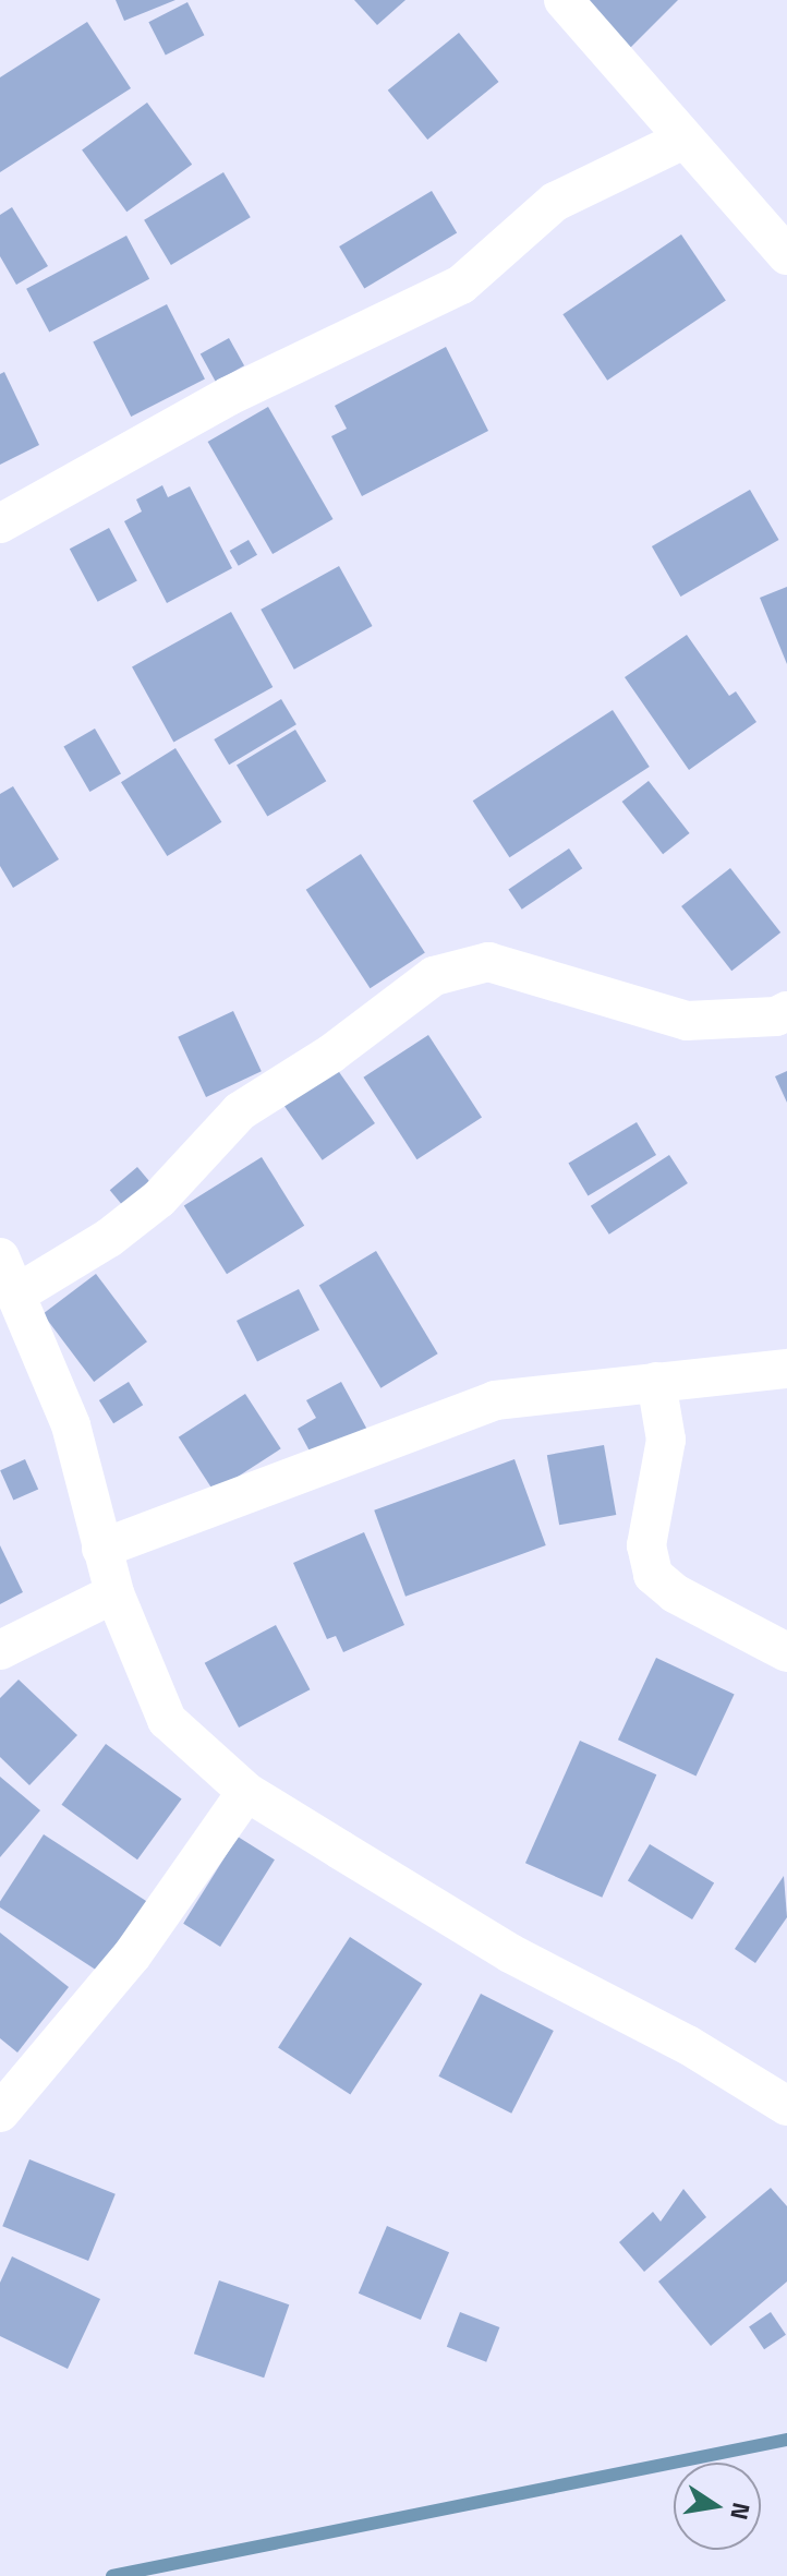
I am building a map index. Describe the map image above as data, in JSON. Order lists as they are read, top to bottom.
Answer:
{
  "north": "right"
}
